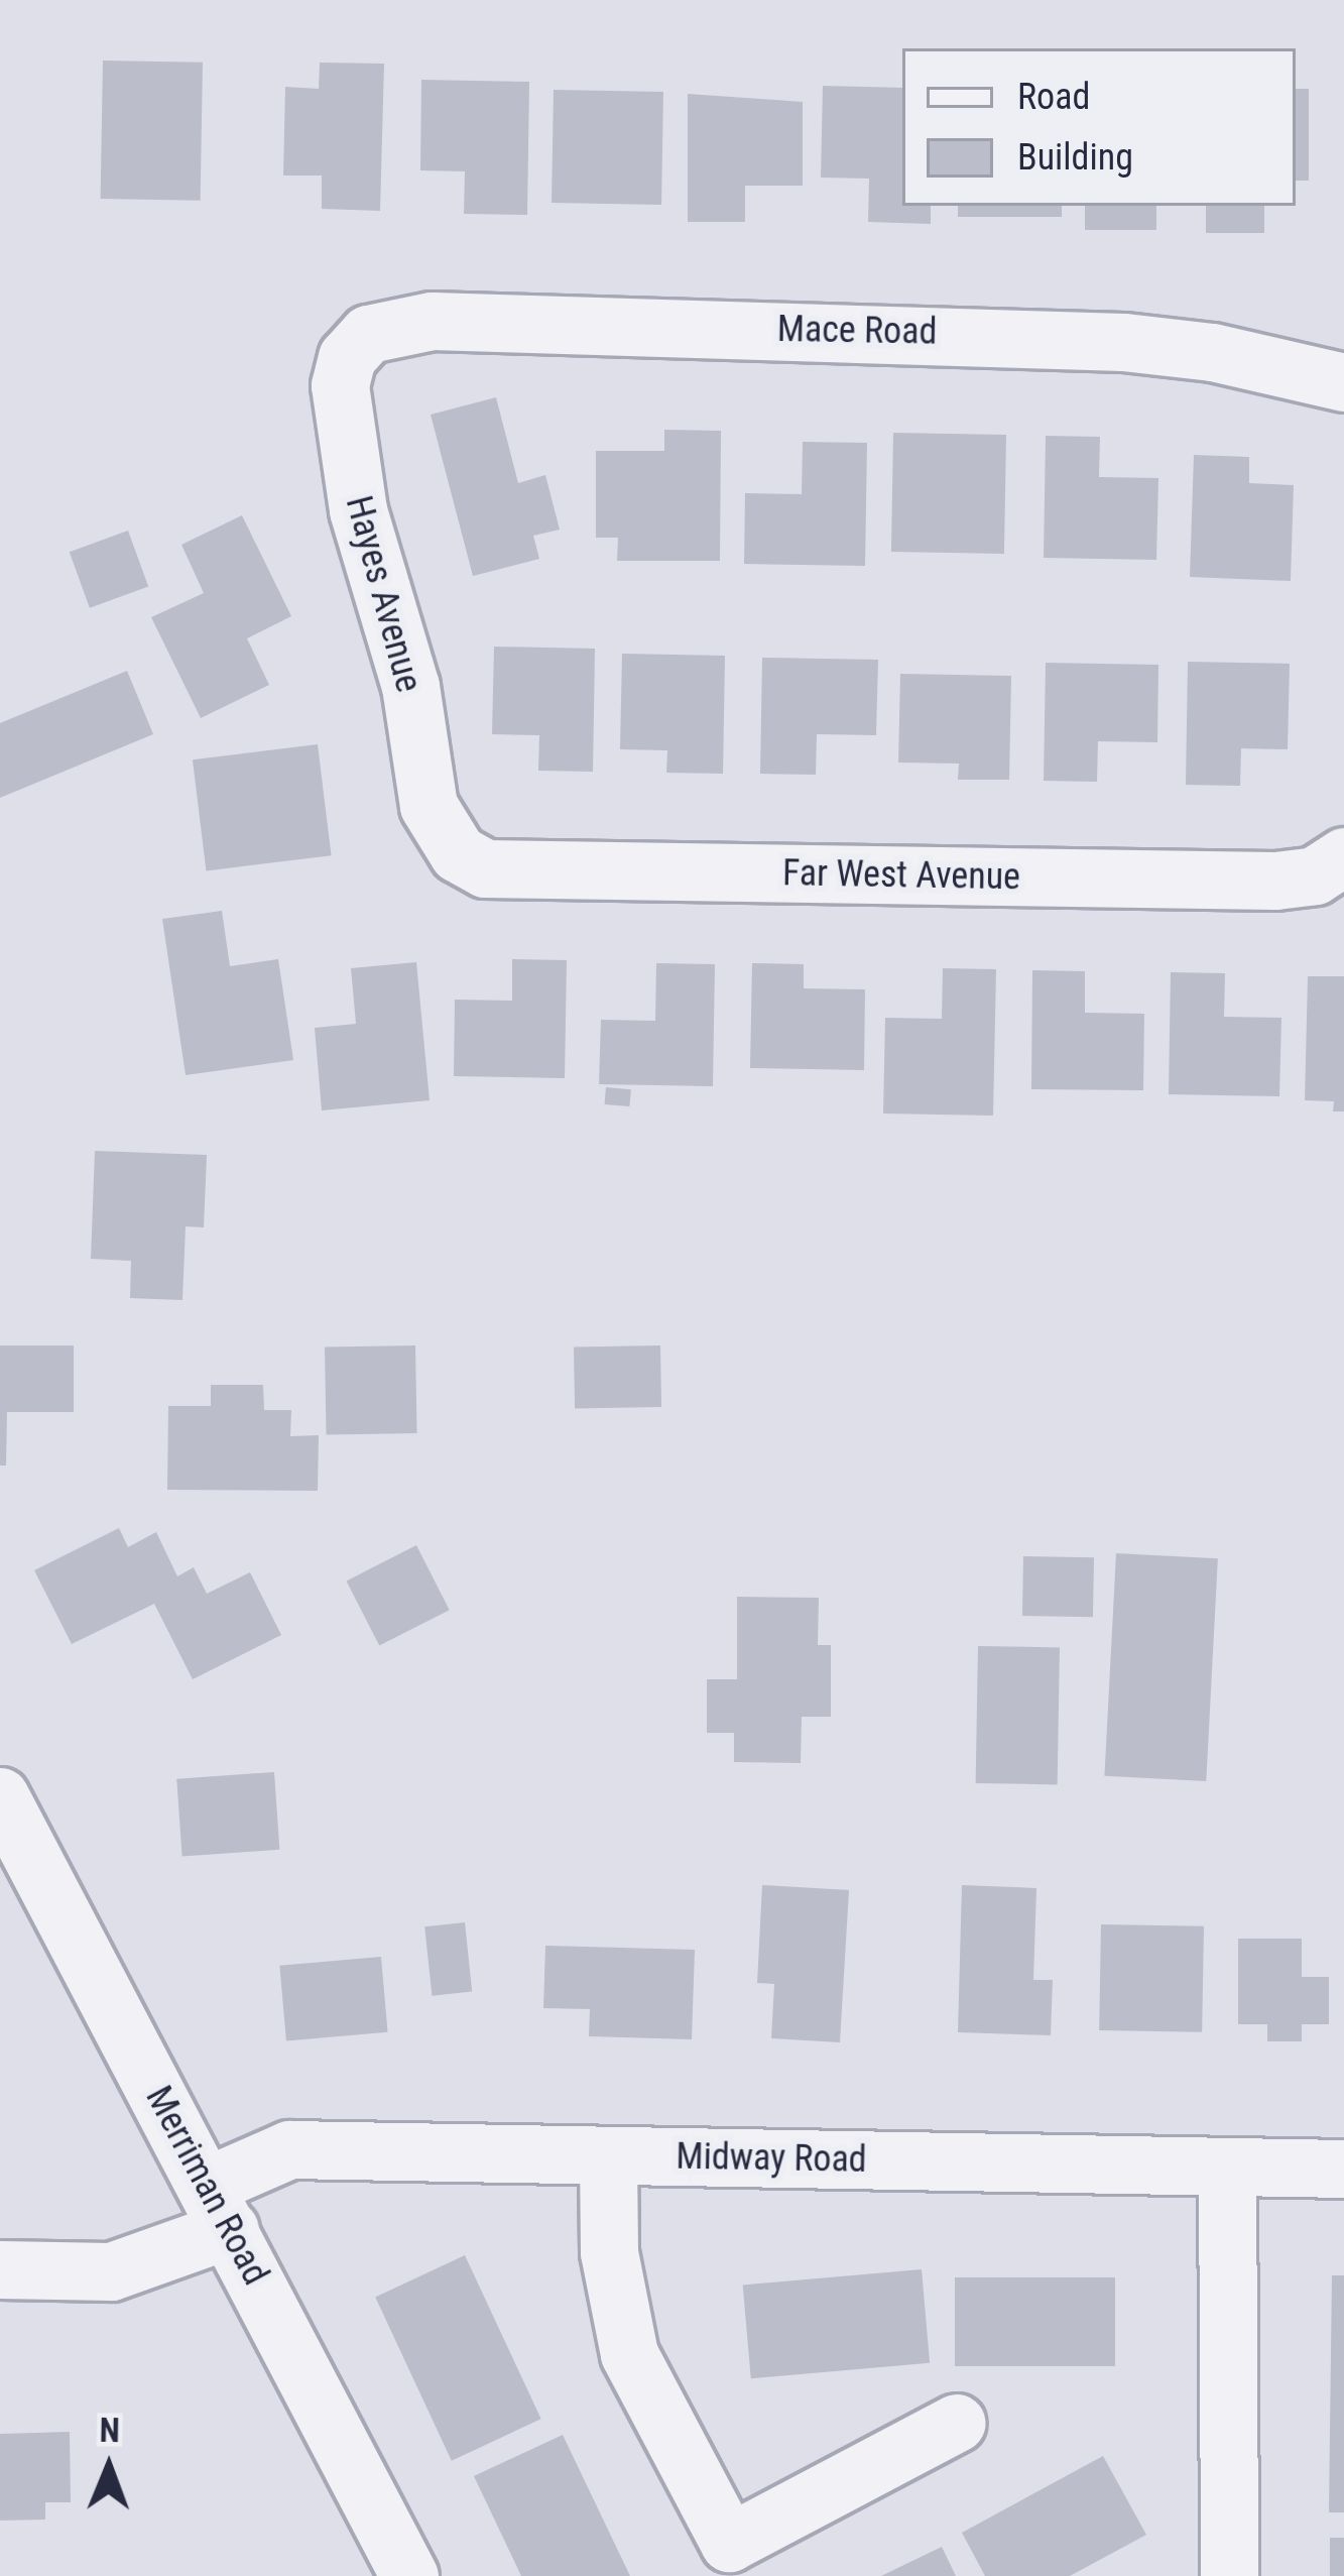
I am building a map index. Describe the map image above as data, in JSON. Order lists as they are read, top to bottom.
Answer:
{
  "streets": {
    "street": [
      "Mace Road",
      "Hayes Avenue",
      "Far West Avenue",
      "Midway Road",
      "Merriman Road"
    ]
  },
  "crossings": [
    ["Mace Road", "Hayes Avenue"],
    ["Hayes Avenue", "Far West Avenue"],
    ["Midway Road", "Merriman Road"]
  ],
  "legend": ["Road", "Building"],
  "north": "top"
}
